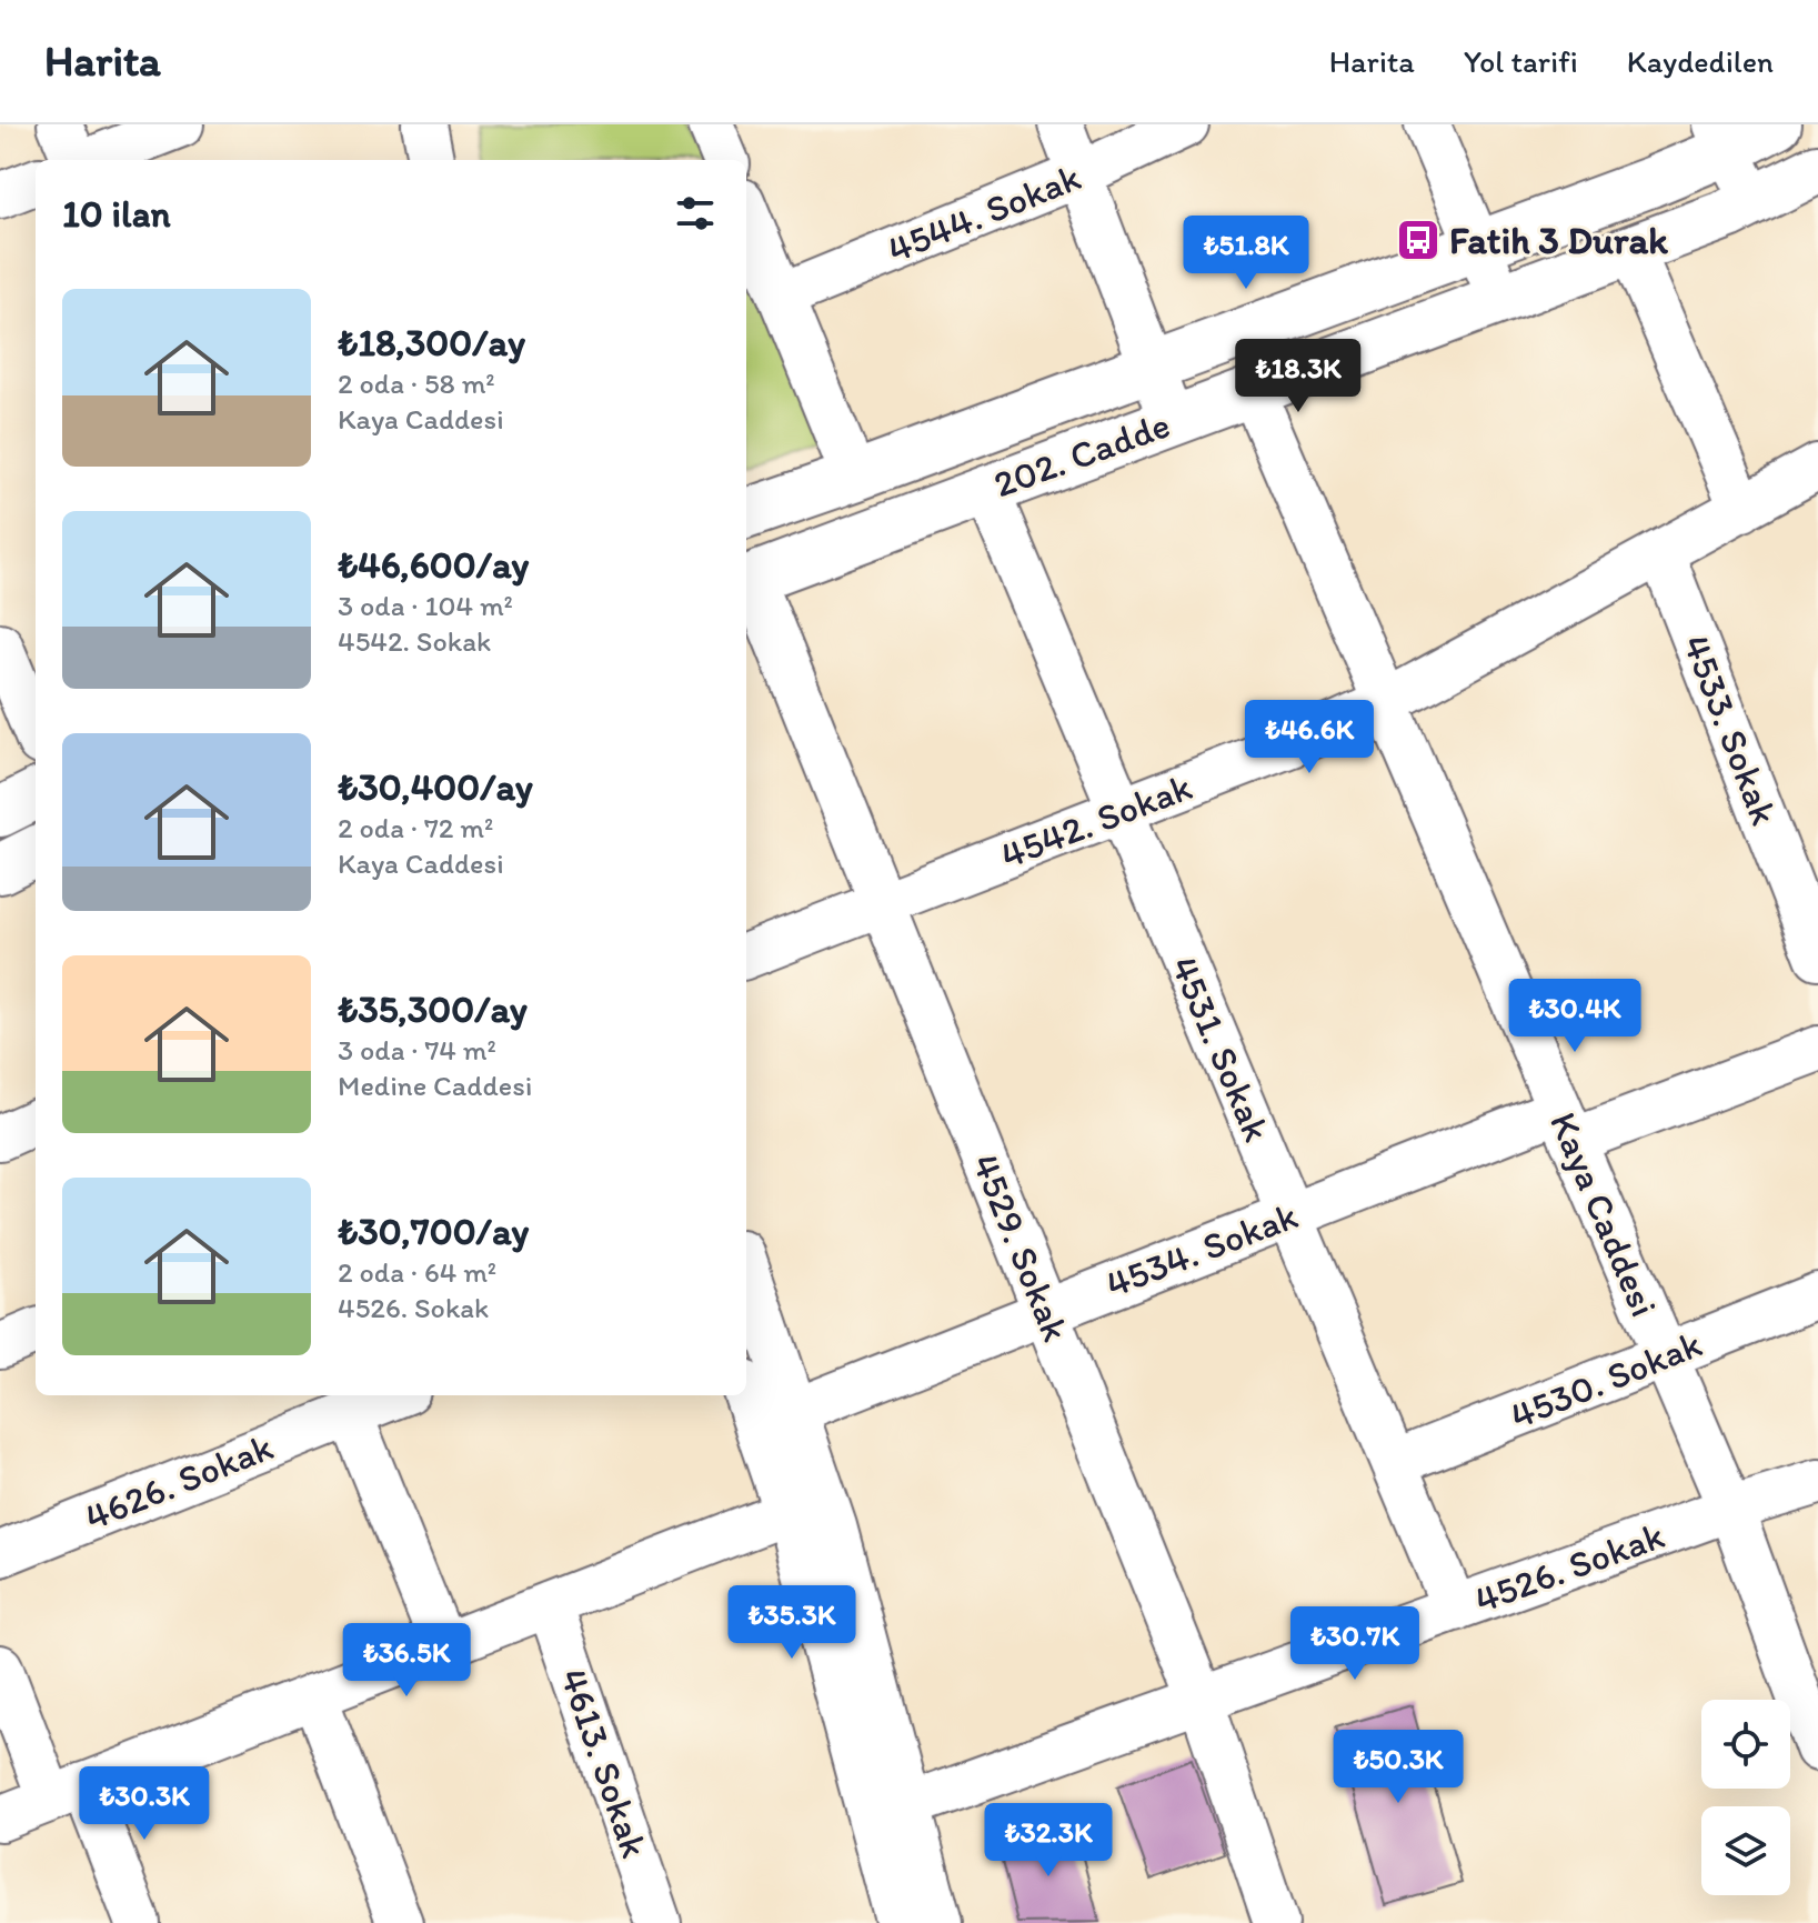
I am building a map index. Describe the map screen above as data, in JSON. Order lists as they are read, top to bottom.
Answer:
{
  "streets": {
    "main road": ["202. Cadde"],
    "street": [
      "4544. Sokak",
      "4533. Sokak",
      "4542. Sokak",
      "4531. Sokak",
      "Kaya Caddesi",
      "4529. Sokak",
      "4534. Sokak",
      "4530. Sokak",
      "4626. Sokak",
      "4526. Sokak",
      "4613. Sokak"
    ]
  },
  "crossings": [
    ["202. Cadde", "4531. Sokak"],
    ["202. Cadde", "Kaya Caddesi"],
    ["202. Cadde", "4529. Sokak"],
    ["4533. Sokak", "4542. Sokak"],
    ["4542. Sokak", "4531. Sokak"],
    ["4542. Sokak", "Kaya Caddesi"],
    ["4542. Sokak", "4529. Sokak"],
    ["4531. Sokak", "4534. Sokak"],
    ["4531. Sokak", "4530. Sokak"],
    ["4531. Sokak", "4526. Sokak"],
    ["Kaya Caddesi", "4534. Sokak"],
    ["Kaya Caddesi", "4530. Sokak"],
    ["Kaya Caddesi", "4526. Sokak"],
    ["4529. Sokak", "4534. Sokak"],
    ["4529. Sokak", "4526. Sokak"]
  ],
  "places": {
    "bus stop": ["Fatih 3 Durak"]
  },
  "page": {
    "header": "Harita",
    "nav": ["Harita", "Yol tarifi", "Kaydedilen"],
    "heading": "10 ilan",
    "price": [
      "₺51.8K",
      "₺18.3K",
      "₺46.6K",
      "₺30.4K",
      "₺35.3K",
      "₺30.7K",
      "₺36.5K",
      "₺50.3K",
      "₺30.3K",
      "₺32.3K"
    ],
    "list": [
      {
        "name": "₺18,300/ay",
        "note": "2 oda · 58 m² · Kaya Caddesi"
      },
      {
        "name": "₺46,600/ay",
        "note": "3 oda · 104 m² · 4542. Sokak"
      },
      {
        "name": "₺30,400/ay",
        "note": "2 oda · 72 m² · Kaya Caddesi"
      },
      {
        "name": "₺35,300/ay",
        "note": "3 oda · 74 m² · Medine Caddesi"
      },
      {
        "name": "₺30,700/ay",
        "note": "2 oda · 64 m² · 4526. Sokak"
      }
    ]
  }
}
